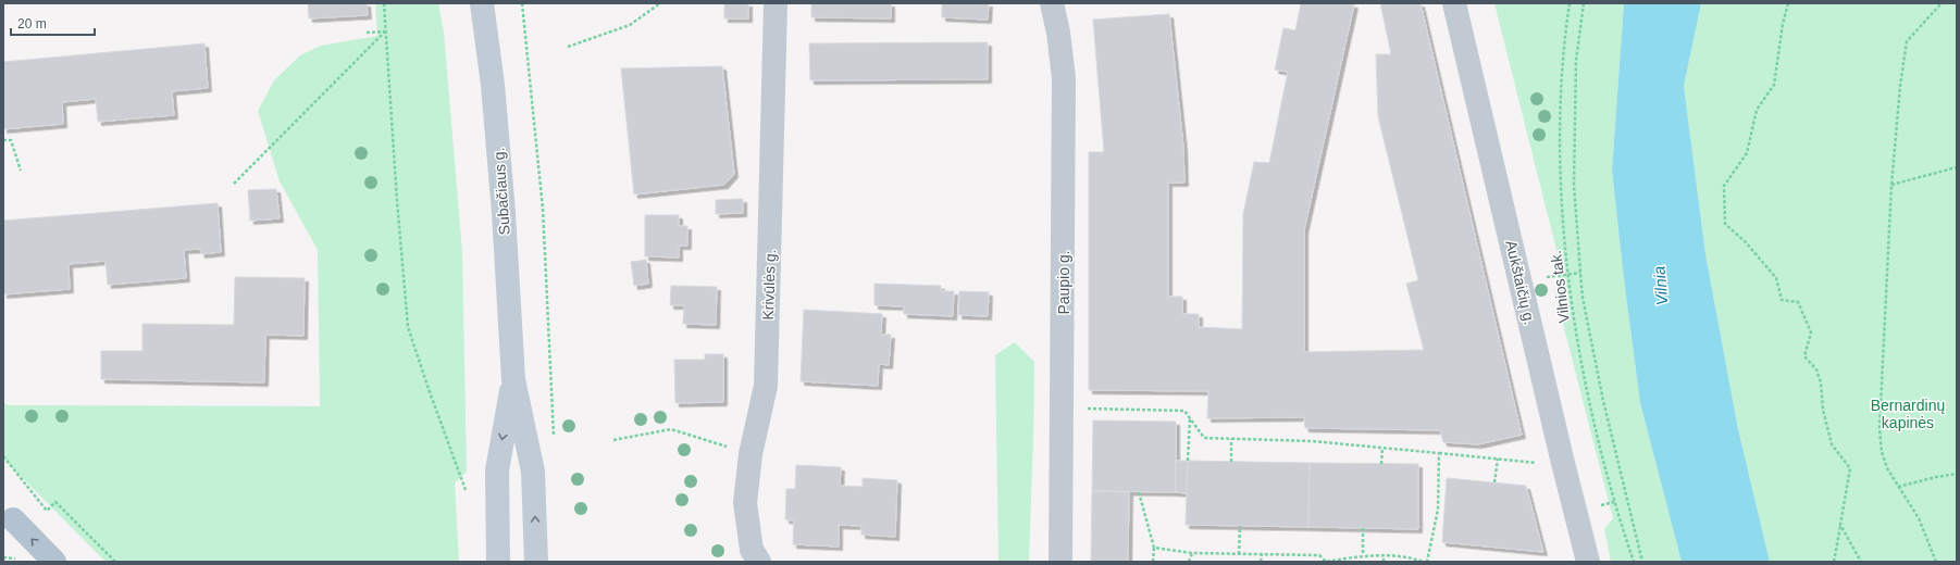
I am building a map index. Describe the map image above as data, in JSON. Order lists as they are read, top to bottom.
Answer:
{
  "streets": {
    "main road": ["Subačiaus g."],
    "street": ["Paupio g.", "Aukštaičių g.", "Krivūlės g."],
    "path": ["Vilnios tak."]
  },
  "water": ["Vilnia"],
  "parks": ["Bernardinų kapinės"],
  "scale_bar": "20 m"
}
